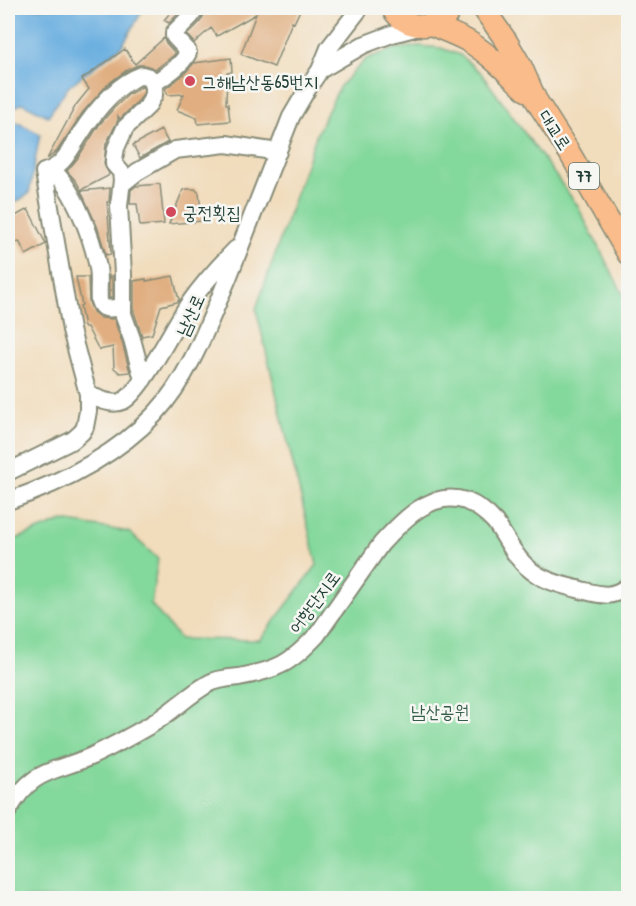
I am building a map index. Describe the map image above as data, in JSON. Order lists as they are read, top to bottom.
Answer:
{
  "streets": {
    "main road": ["대교로", "77"],
    "street": ["남산로", "어항단지로"]
  },
  "parks": ["남산공원"],
  "places": ["그해남산동65번지", "궁전횟집"]
}
